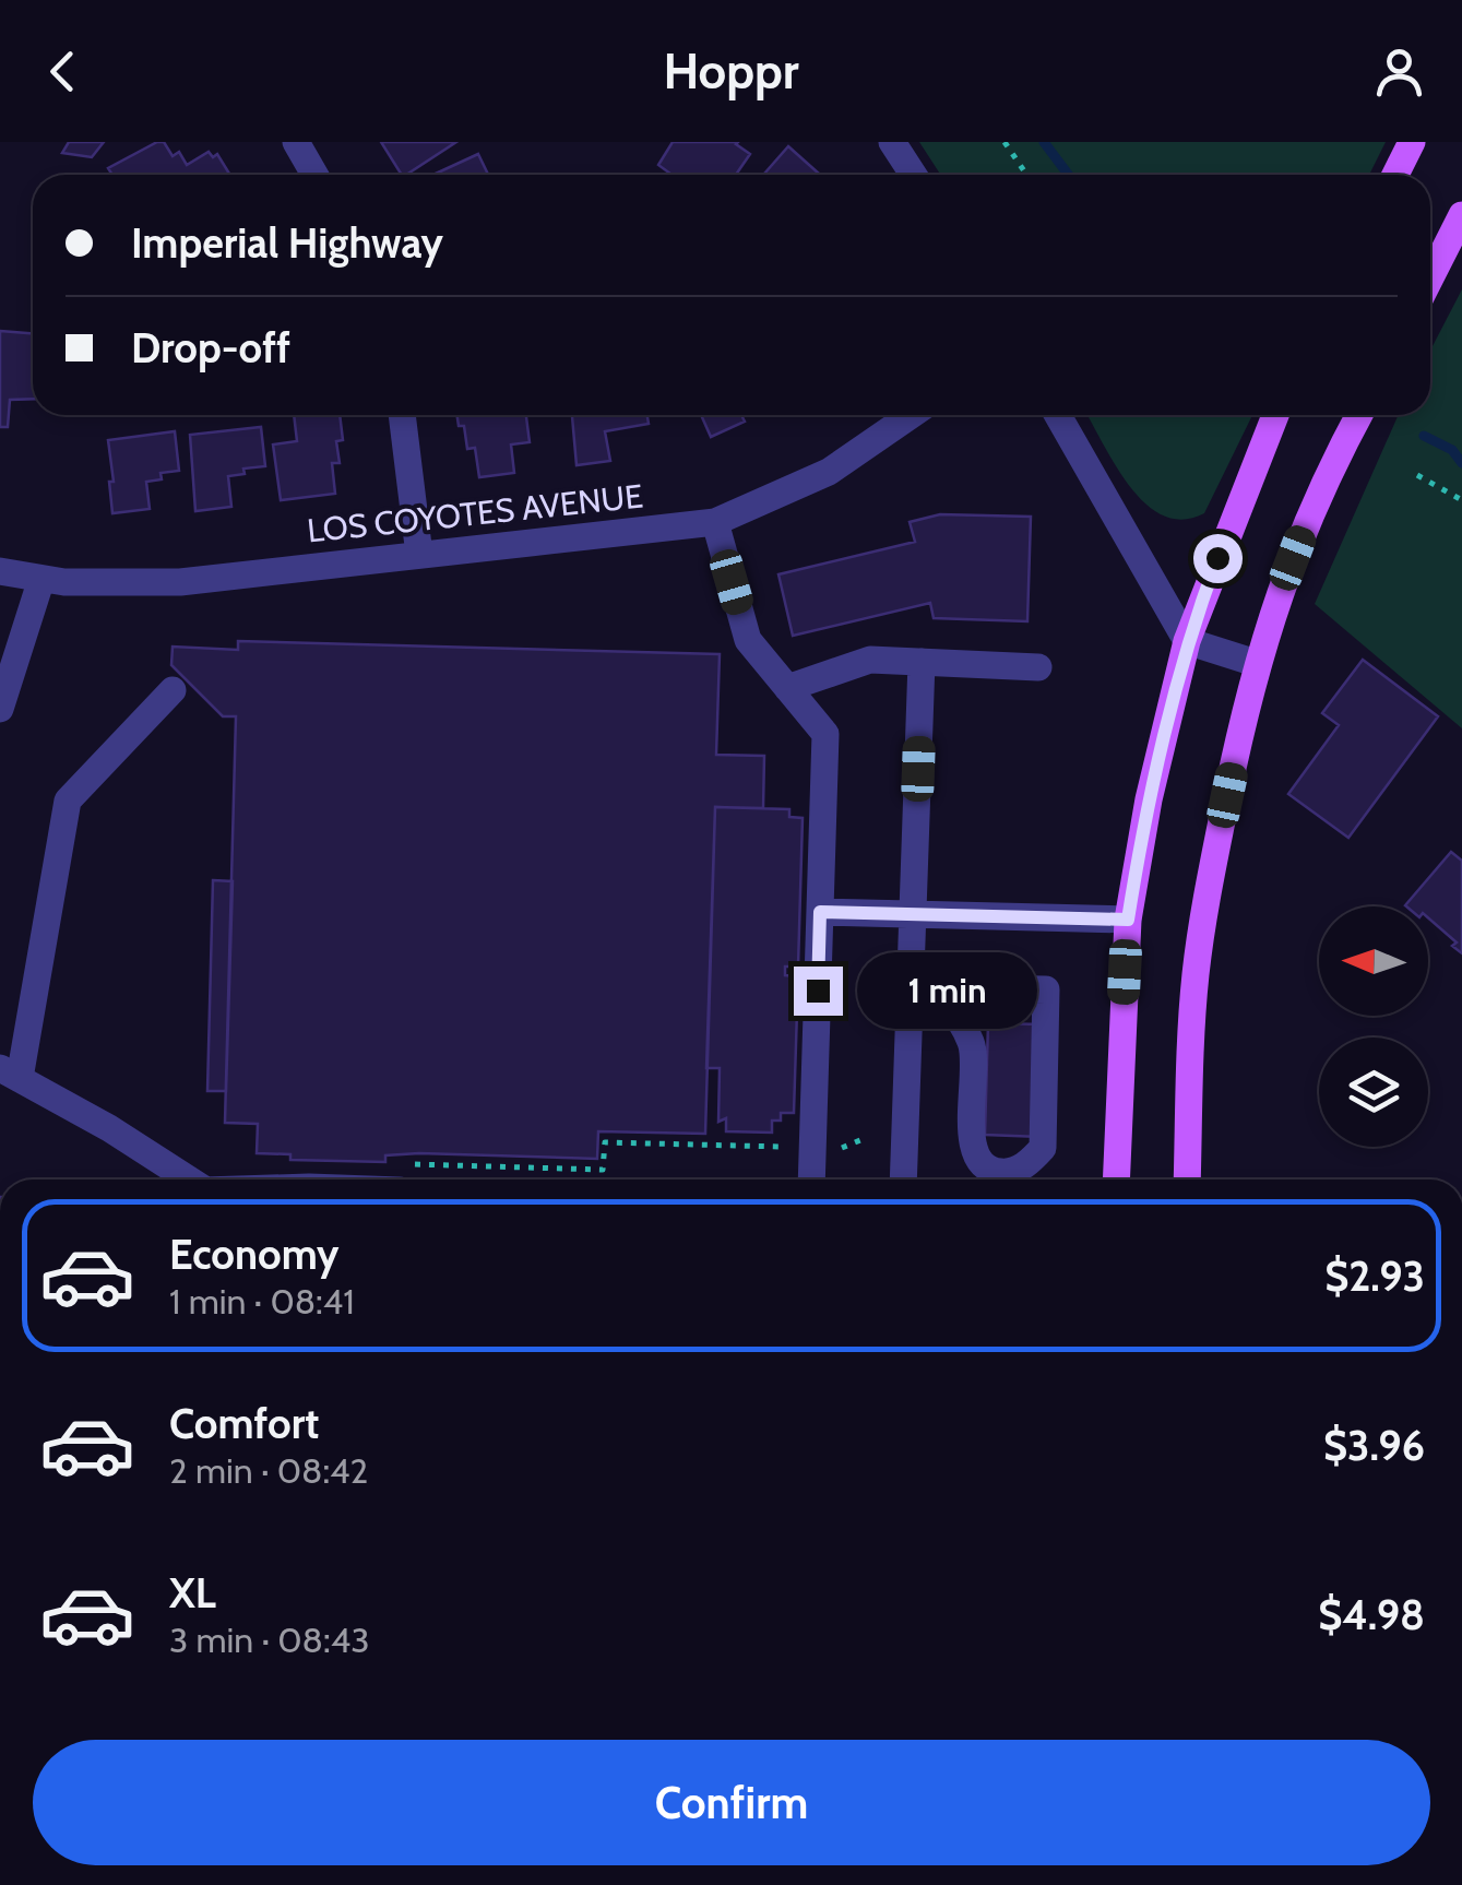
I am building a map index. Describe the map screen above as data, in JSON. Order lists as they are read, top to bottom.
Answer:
{
  "streets": {
    "street": ["LOS COYOTES AVENUE"]
  },
  "north": "left",
  "page": {
    "header": "Hoppr",
    "banner": ["Imperial Highway", "Drop-off"],
    "bubble": "1 min",
    "list": [
      {
        "name": "Economy",
        "note": "1 min · 08:41",
        "value": "$2.93"
      },
      {
        "name": "Comfort",
        "note": "2 min · 08:42",
        "value": "$3.96"
      },
      {
        "name": "XL",
        "note": "3 min · 08:43",
        "value": "$4.98"
      }
    ],
    "buttons": "Confirm"
  }
}
